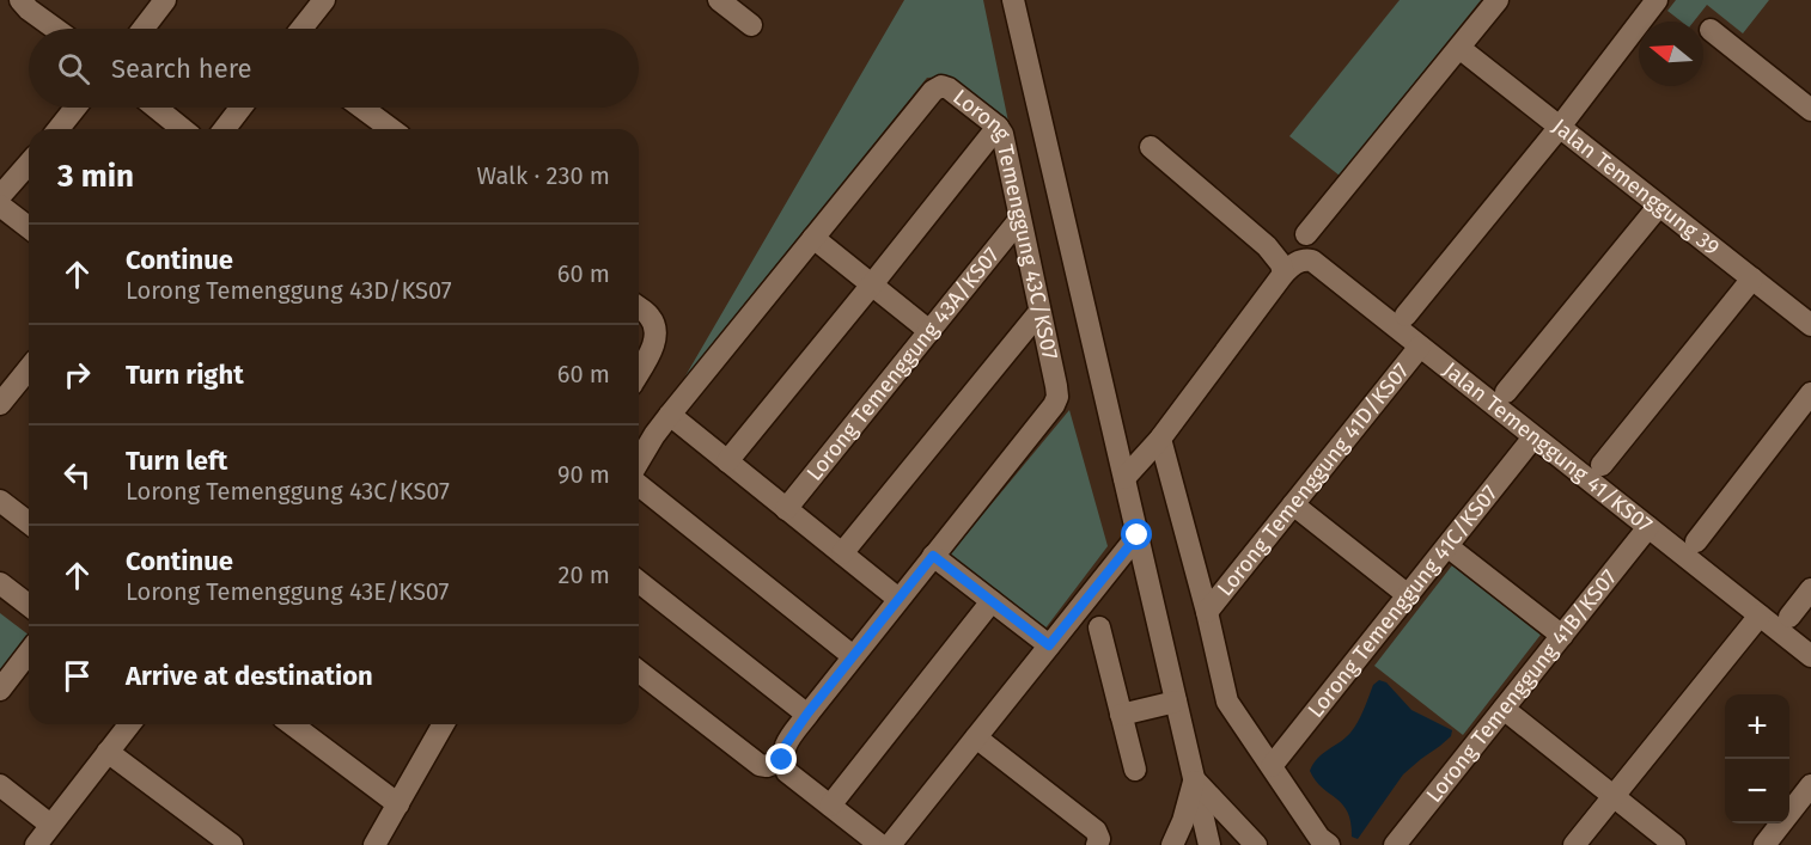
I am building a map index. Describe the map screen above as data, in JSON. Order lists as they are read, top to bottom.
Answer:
{
  "streets": {
    "street": [
      "Jalan Temenggung 39",
      "Lorong Temenggung 43C/KS07",
      "Lorong Temenggung 43A/KS07",
      "Jalan Temenggung 41/KS07",
      "Lorong Temenggung 41D/KS07",
      "Lorong Temenggung 41C/KS07",
      "Lorong Temenggung 41B/KS07"
    ]
  },
  "crossings": [
    ["Lorong Temenggung 43C/KS07", "Lorong Temenggung 43A/KS07"],
    ["Jalan Temenggung 41/KS07", "Lorong Temenggung 41D/KS07"],
    ["Jalan Temenggung 41/KS07", "Lorong Temenggung 41C/KS07"],
    ["Jalan Temenggung 41/KS07", "Lorong Temenggung 41B/KS07"]
  ],
  "north": "left",
  "page": {
    "search": "Search here",
    "heading": ["3 min", "Walk · 230 m"],
    "list": [
      ["Continue", "Lorong Temenggung 43D/KS07", "60 m"],
      ["Turn right", "60 m"],
      ["Turn left", "Lorong Temenggung 43C/KS07", "90 m"],
      ["Continue", "Lorong Temenggung 43E/KS07", "20 m"],
      "Arrive at destination"
    ],
    "map_buttons": ["+", "−"]
  }
}
